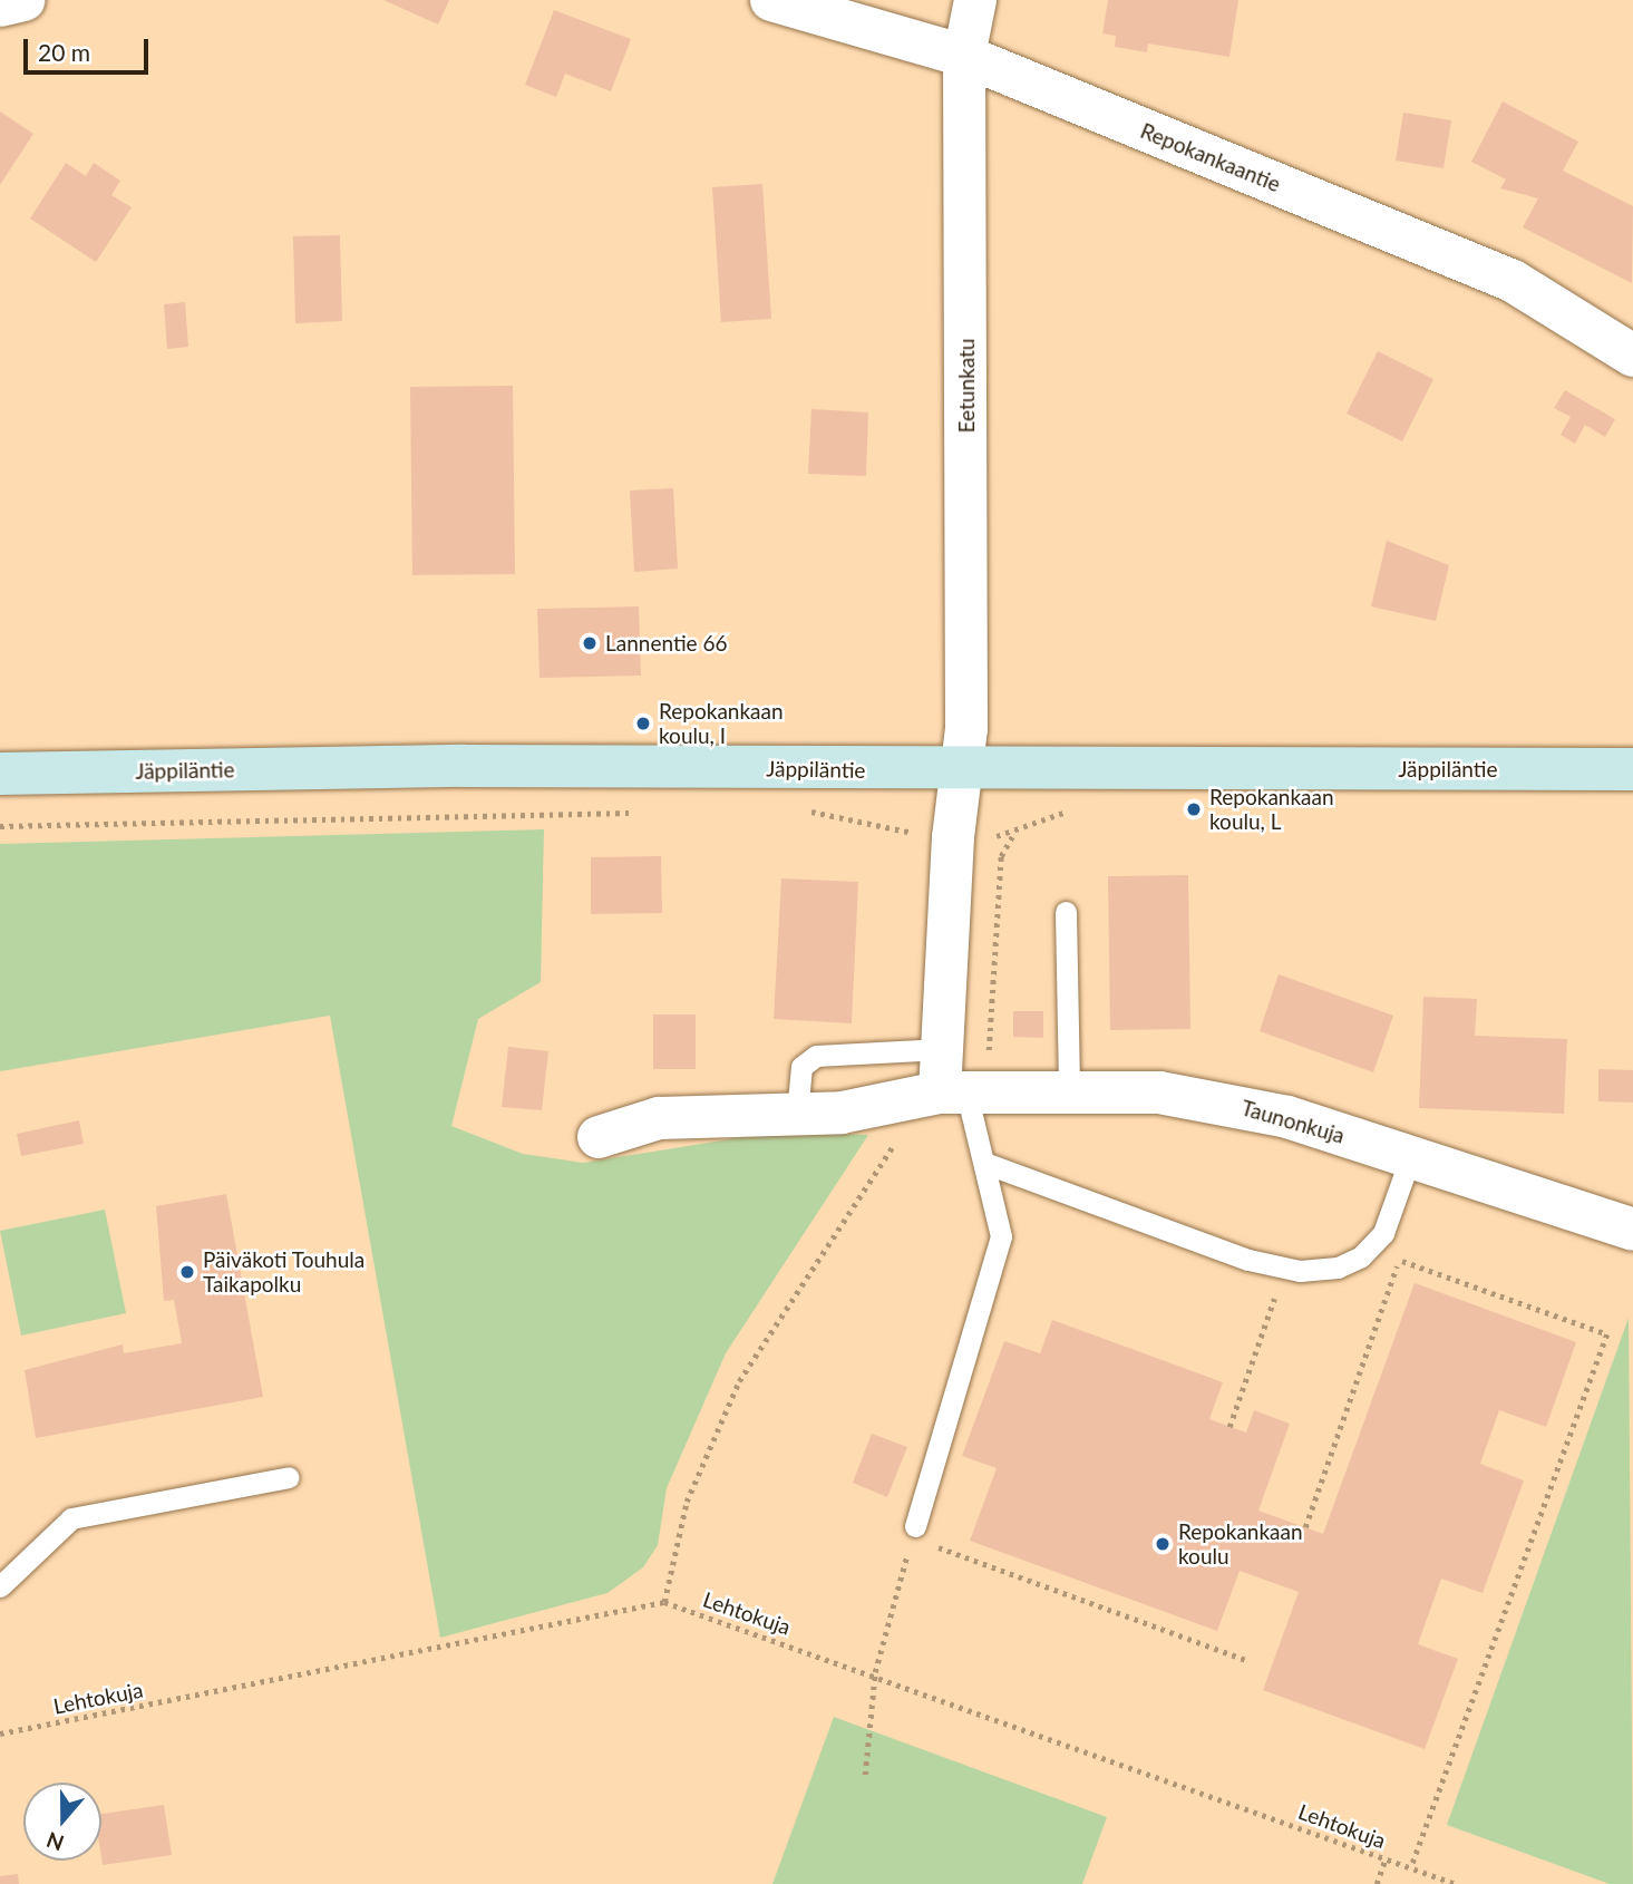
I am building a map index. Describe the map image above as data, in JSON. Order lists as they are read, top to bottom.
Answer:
{
  "streets": {
    "main road": ["Jäppiläntie"],
    "street": ["Repokankaantie", "Eetunkatu", "Taunonkuja"],
    "path": ["Lehtokuja"]
  },
  "crossings": [
    ["Repokankaantie", "Eetunkatu"],
    ["Eetunkatu", "Jäppiläntie"]
  ],
  "places": [
    "Lannentie 66",
    "Repokankaan koulu, I",
    "Repokankaan koulu, L",
    "Päiväkoti Touhula Taikapolku",
    "Repokankaan koulu"
  ],
  "scale_bar": "20 m",
  "north": "bottom"
}
